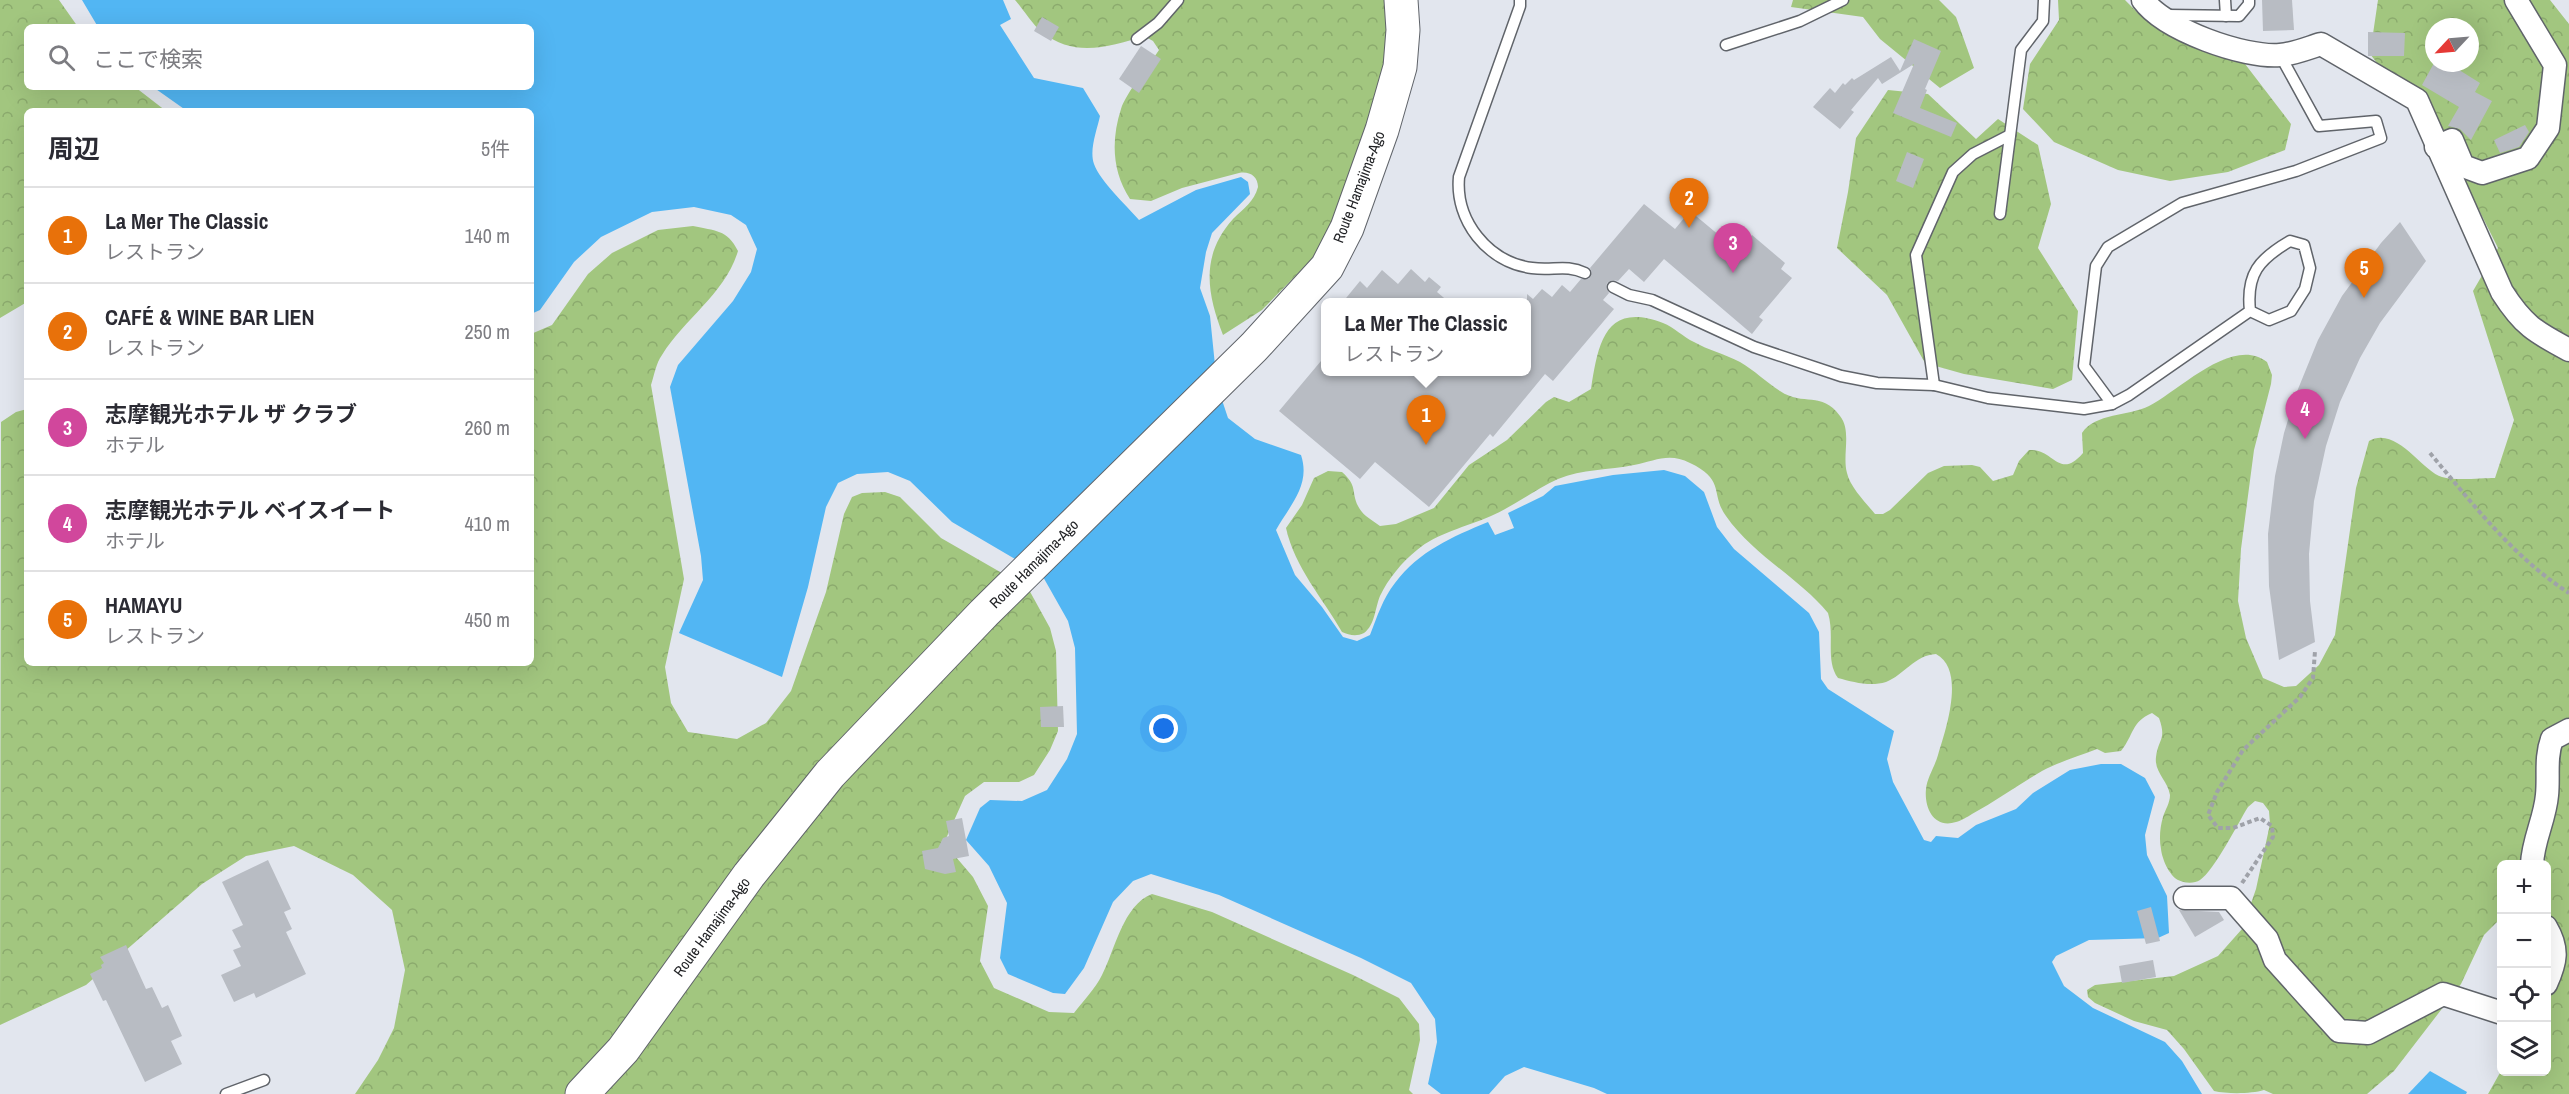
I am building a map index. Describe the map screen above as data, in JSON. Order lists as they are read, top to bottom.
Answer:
{
  "streets": {
    "main road": ["Route Hamajima-Ago"]
  },
  "north": "bottom left",
  "page": {
    "search": "ここで検索",
    "heading": ["周辺", "5件"],
    "pins": [
      "2",
      "3",
      "5",
      "4",
      "1"
    ],
    "list": [
      {
        "mark": "1",
        "name": "La Mer The Classic",
        "note": "レストラン",
        "value": "140 m"
      },
      {
        "mark": "2",
        "name": "CAFÉ & WINE BAR LIEN",
        "note": "レストラン",
        "value": "250 m"
      },
      {
        "mark": "3",
        "name": "志摩観光ホテル ザ クラブ",
        "note": "ホテル",
        "value": "260 m"
      },
      {
        "mark": "4",
        "name": "志摩観光ホテル ベイスイート",
        "note": "ホテル",
        "value": "410 m"
      },
      {
        "mark": "5",
        "name": "HAMAYU",
        "note": "レストラン",
        "value": "450 m"
      }
    ],
    "popup": ["La Mer The Classic", "レストラン"],
    "map_buttons": ["+", "−"]
  }
}
